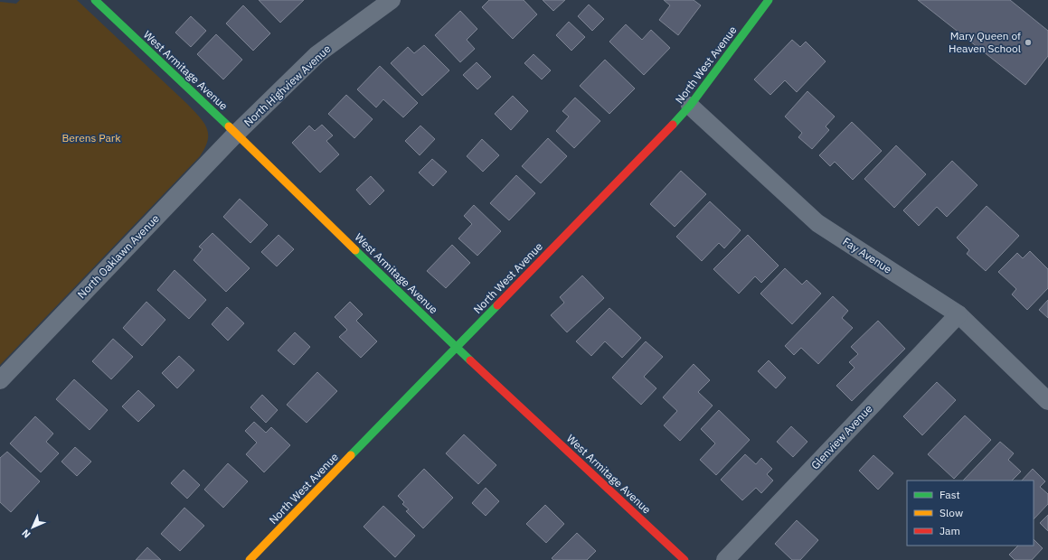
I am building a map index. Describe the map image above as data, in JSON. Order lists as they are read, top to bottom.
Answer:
{
  "streets": {
    "street": [
      "North West Avenue",
      "West Armitage Avenue",
      "North Highview Avenue",
      "Fay Avenue",
      "North Oaklawn Avenue",
      "Glenview Avenue"
    ]
  },
  "crossings": [
    ["North West Avenue", "West Armitage Avenue"],
    ["North West Avenue", "Fay Avenue"],
    ["West Armitage Avenue", "North Highview Avenue"],
    ["West Armitage Avenue", "North Oaklawn Avenue"],
    ["North Highview Avenue", "North Oaklawn Avenue"],
    ["Fay Avenue", "Glenview Avenue"]
  ],
  "parks": ["Berens Park"],
  "places": ["Mary Queen of Heaven School"],
  "legend": ["Fast", "Slow", "Jam"],
  "north": "bottom left"
}
